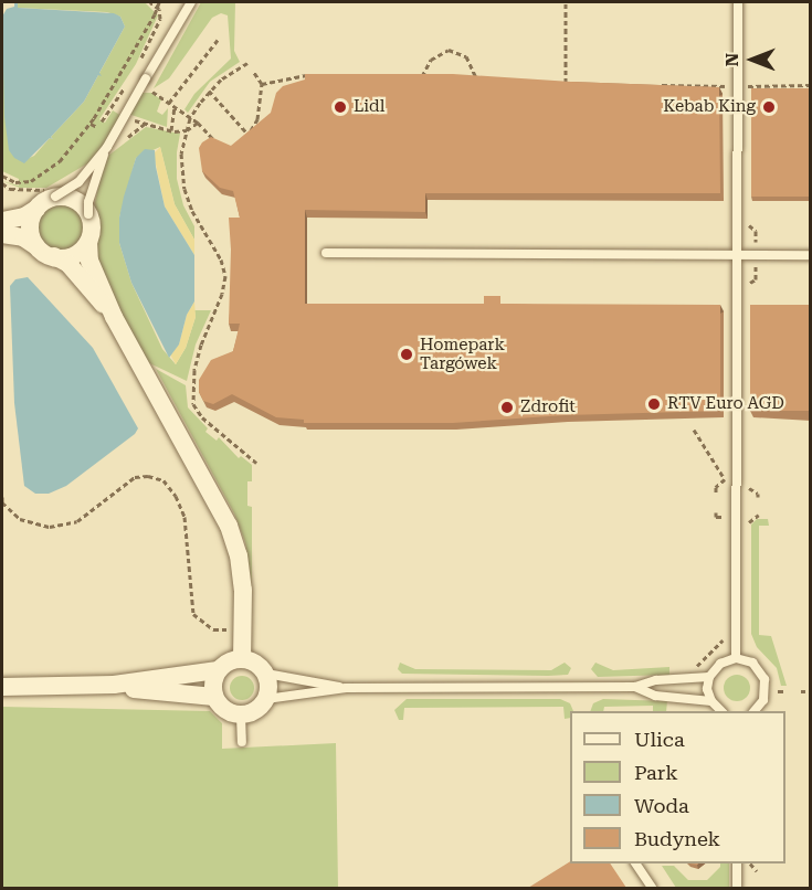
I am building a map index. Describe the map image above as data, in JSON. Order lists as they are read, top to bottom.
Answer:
{
  "places": [
    "Lidl",
    "Kebab King",
    "Homepark Targówek",
    "RTV Euro AGD",
    "Zdrofit"
  ],
  "legend": [
    "Ulica",
    "Park",
    "Woda",
    "Budynek"
  ],
  "north": "left"
}
